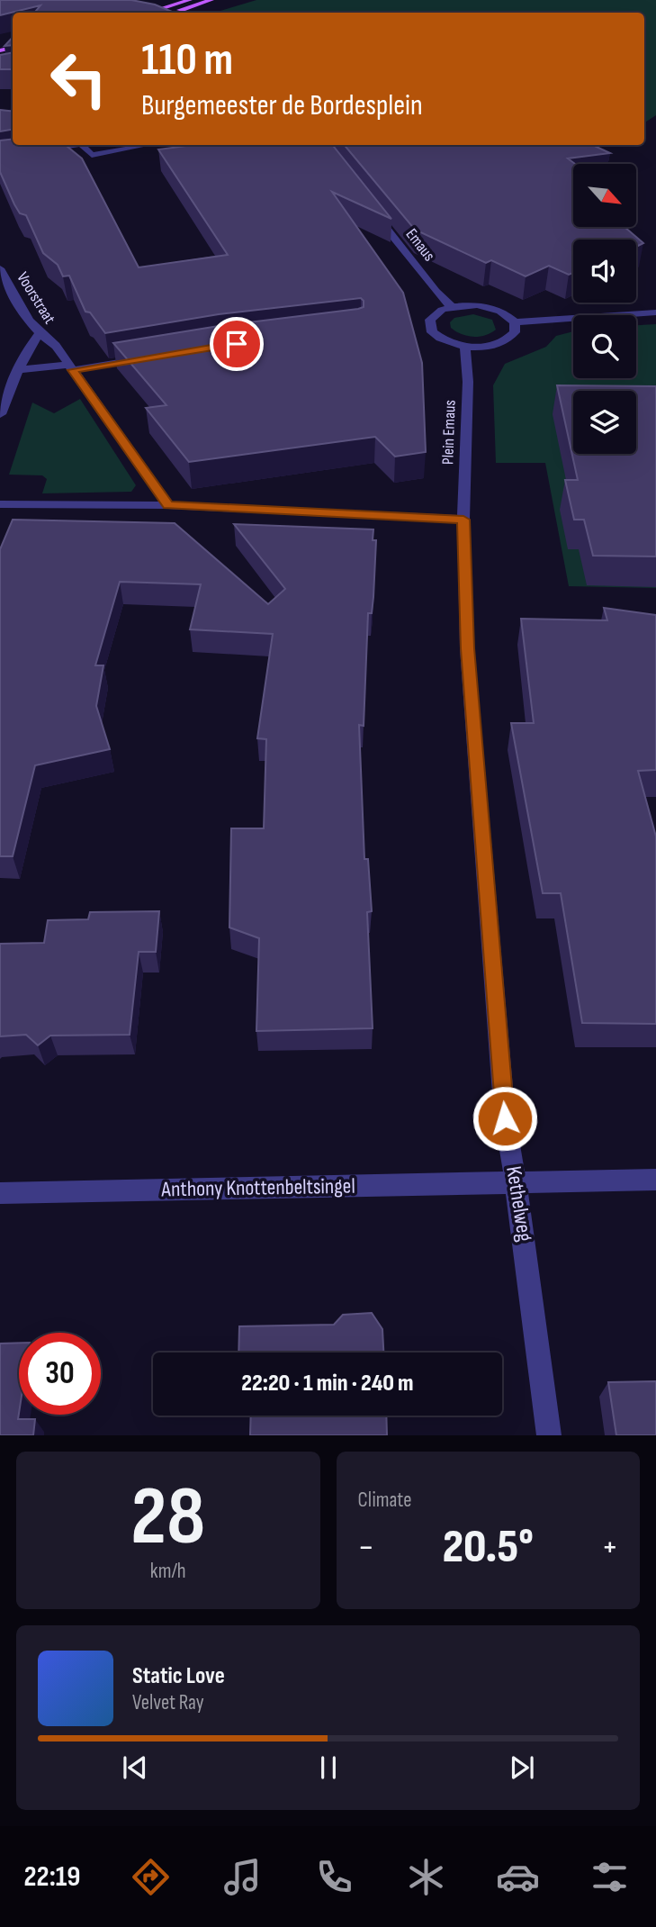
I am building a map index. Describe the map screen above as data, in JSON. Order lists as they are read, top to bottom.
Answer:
{
  "streets": {
    "street": [
      "Emaus",
      "Voorstraat",
      "Plein Emaus",
      "Anthony Knottenbeltsingel",
      "Kethelweg"
    ]
  },
  "crossings": [
    ["Plein Emaus", "Kethelweg"],
    ["Anthony Knottenbeltsingel", "Kethelweg"]
  ],
  "north": "bottom right",
  "page": {
    "turn": ["110 m", "Burgemeester de Bordesplein"],
    "limit": "30",
    "trip": "22:20 · 1 min · 240 m",
    "tile": [
      ["28", "km/h"],
      "Climate"
    ],
    "heat": ["−", "20.5°", "+"],
    "song": ["Static Love", "Velvet Ray"],
    "tabs": "22:19"
  }
}
